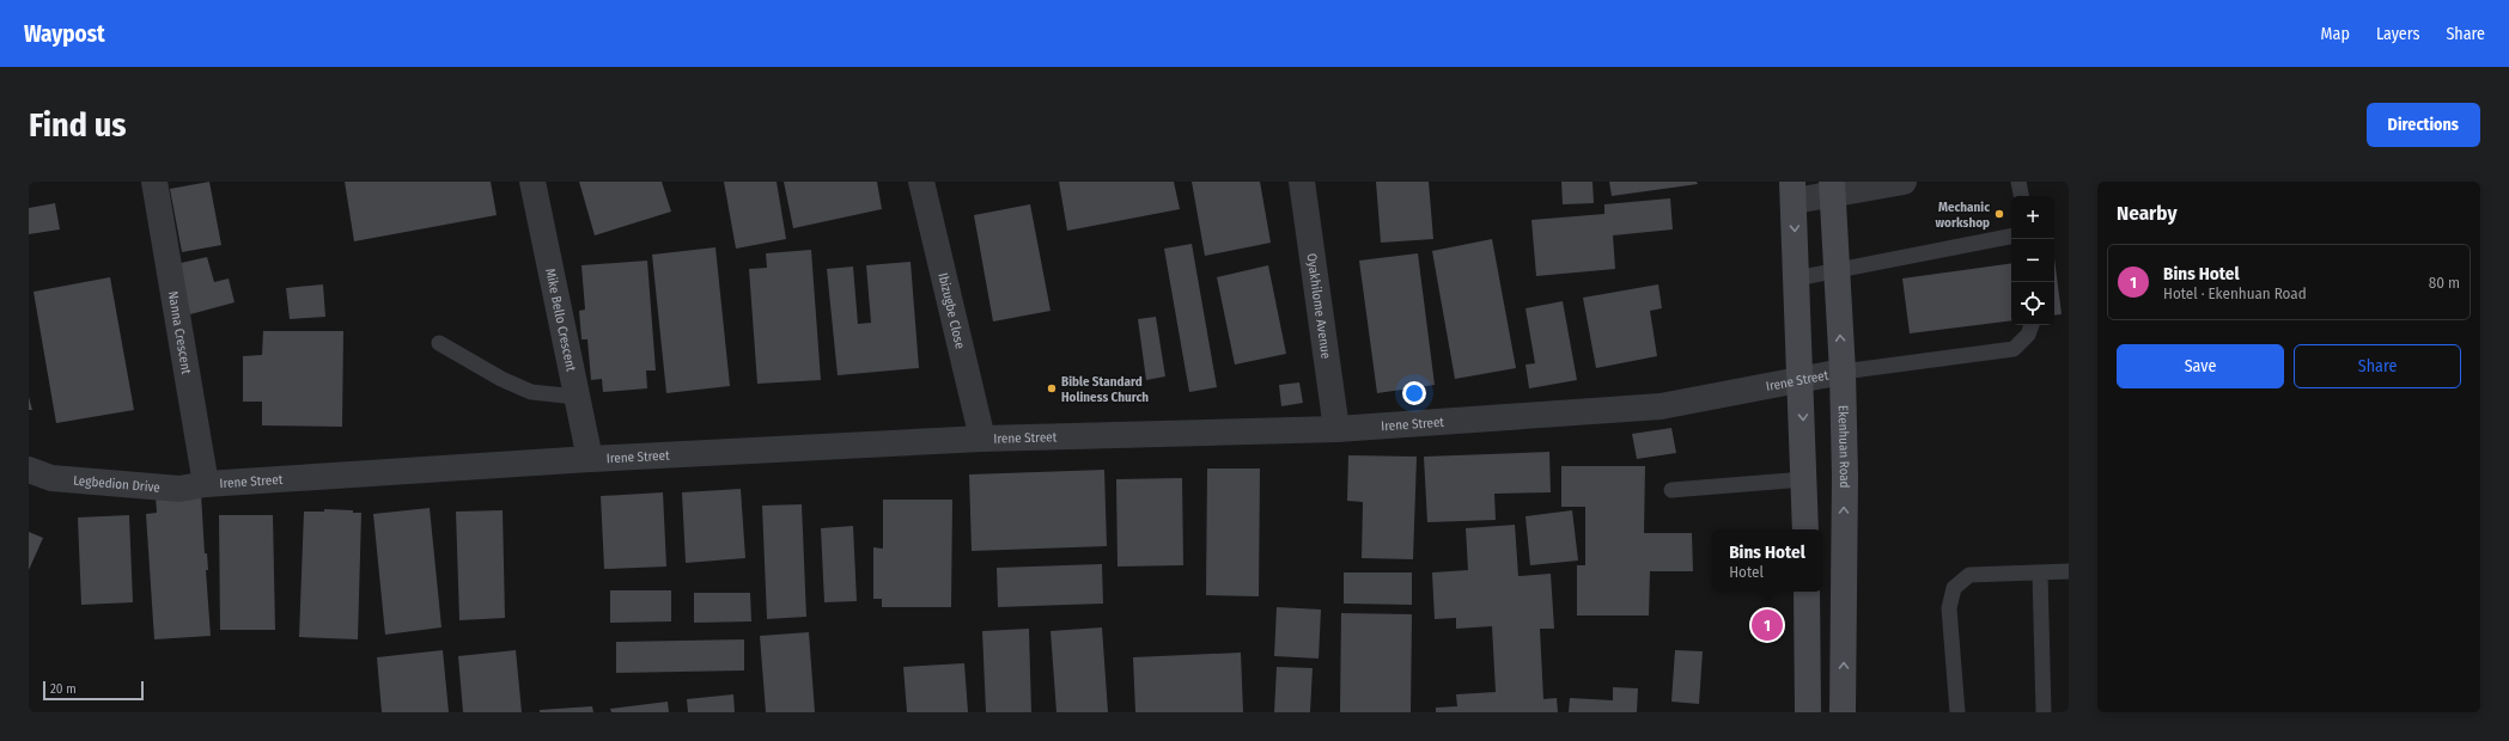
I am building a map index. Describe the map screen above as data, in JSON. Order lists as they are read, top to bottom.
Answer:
{
  "streets": {
    "main road": ["Ekenhuan Road"],
    "street": [
      "Oyakhilome Avenue",
      "Ibizugbe Close",
      "Mike Bello Crescent",
      "Nanna Crescent",
      "Irene Street",
      "Legbedion Drive"
    ]
  },
  "crossings": [
    ["Oyakhilome Avenue", "Irene Street"],
    ["Ibizugbe Close", "Irene Street"],
    ["Mike Bello Crescent", "Irene Street"],
    ["Nanna Crescent", "Irene Street"],
    ["Nanna Crescent", "Legbedion Drive"],
    ["Irene Street", "Ekenhuan Road"],
    ["Irene Street", "Legbedion Drive"]
  ],
  "places": ["Mechanic workshop", "Bible Standard Holiness Church"],
  "scale_bar": "20 m",
  "page": {
    "header": "Waypost",
    "nav": ["Map", "Layers", "Share"],
    "buttons": [
      "Directions",
      ["Save", "Share"]
    ],
    "title": "Find us",
    "heading": "Nearby",
    "map_buttons": ["+", "−"],
    "list": [
      {
        "mark": "1",
        "name": "Bins Hotel",
        "note": "Hotel · Ekenhuan Road",
        "value": "80 m"
      }
    ],
    "popup": ["Bins Hotel", "Hotel"],
    "pins": "1",
    "scale": "20 m"
  }
}
